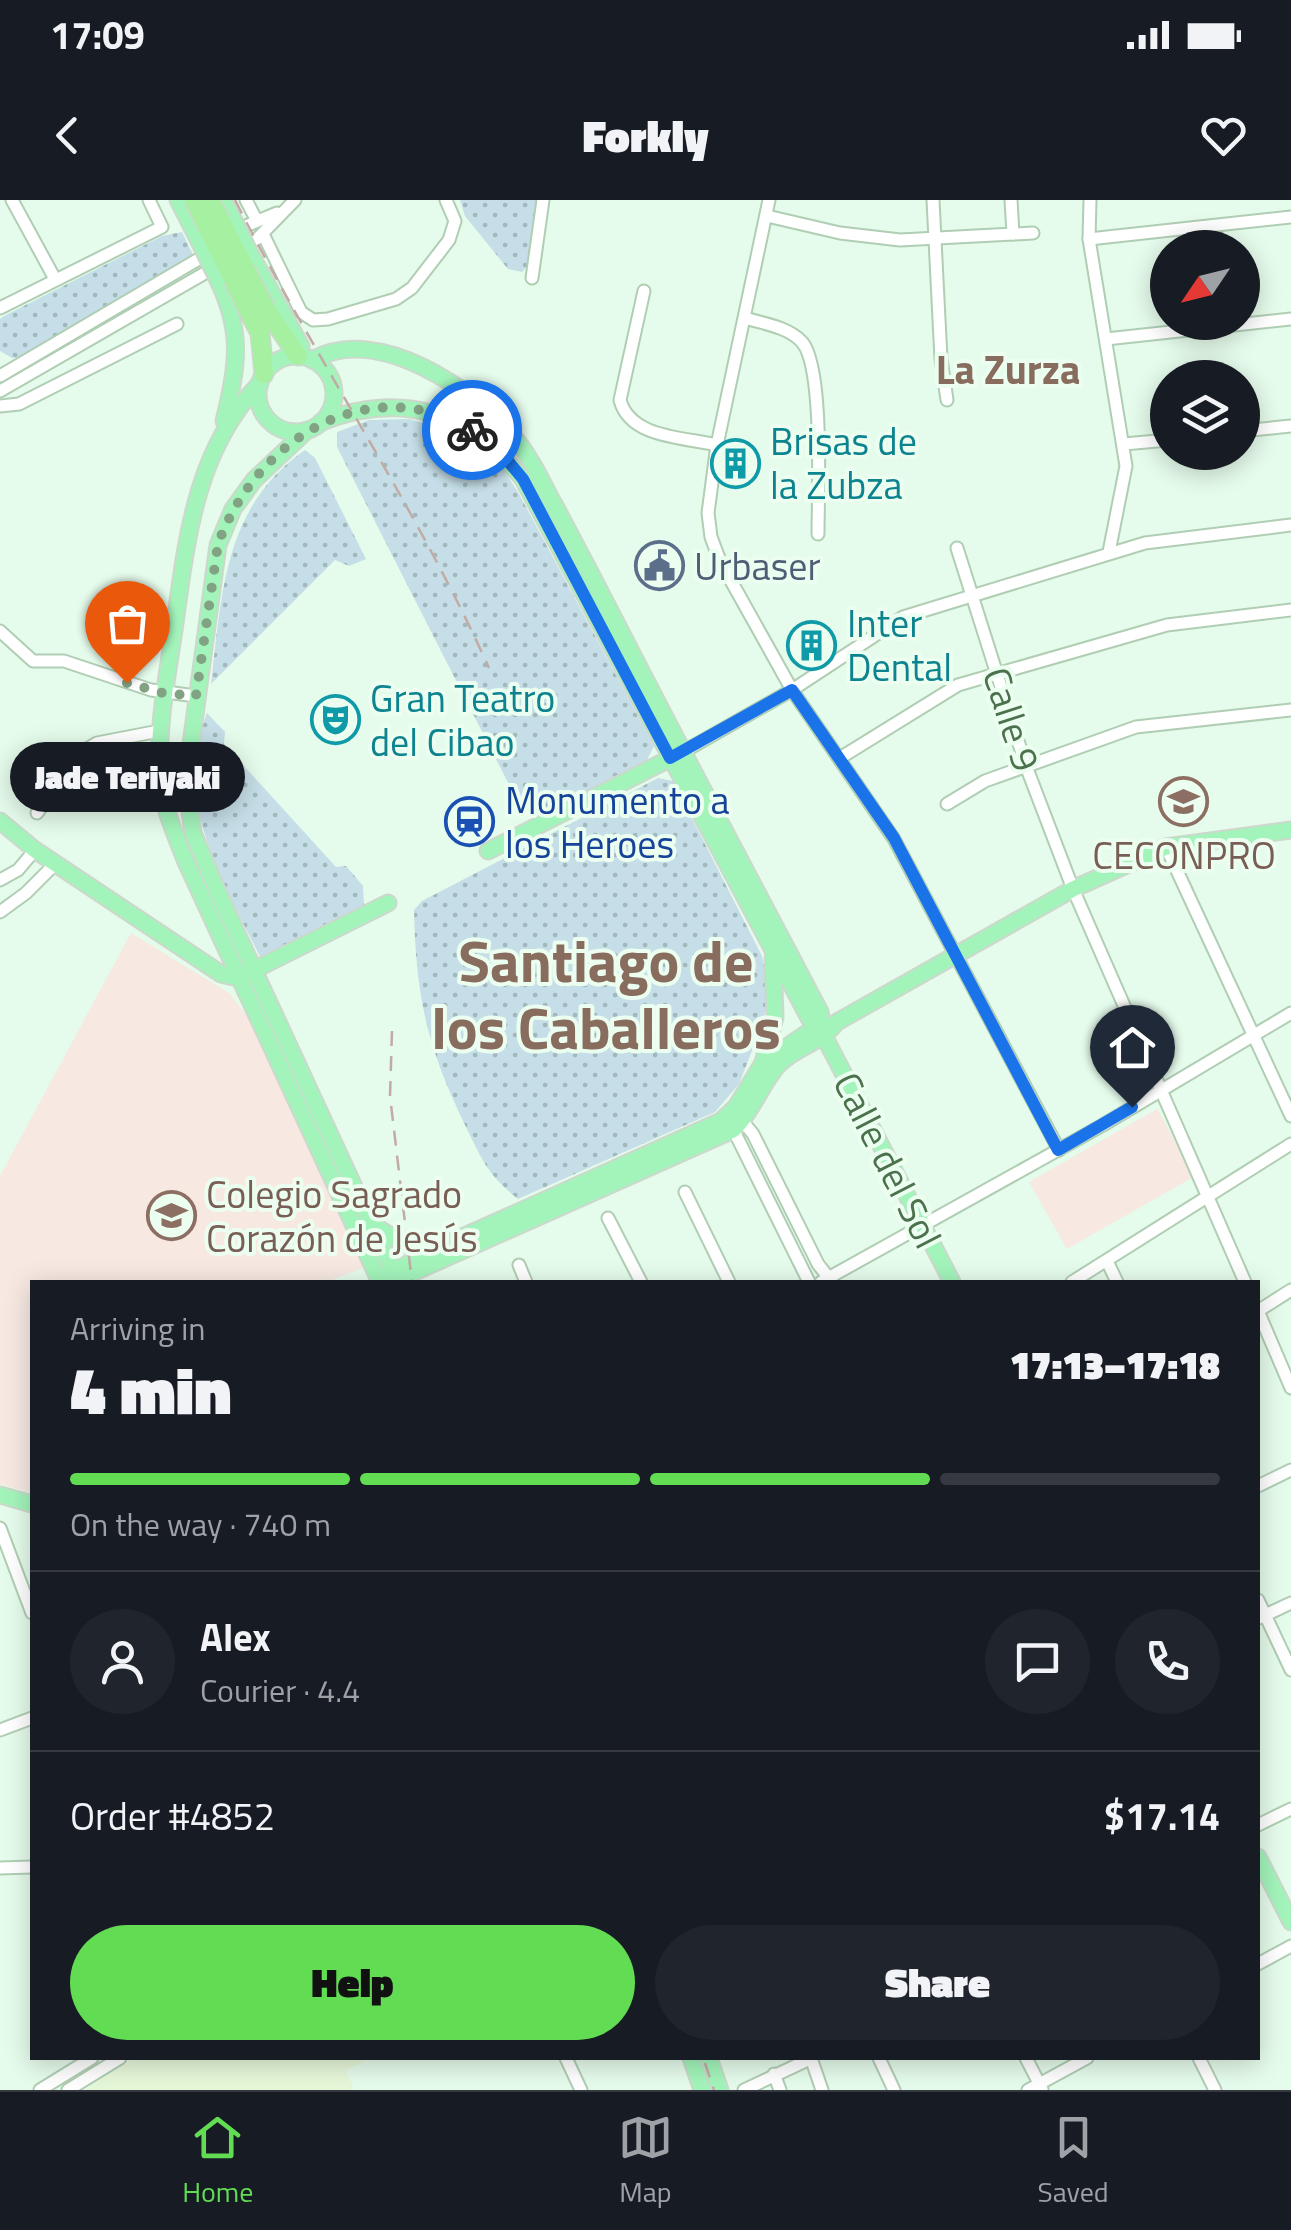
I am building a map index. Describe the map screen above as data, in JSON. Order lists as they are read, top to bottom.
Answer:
{
  "streets": {
    "main road": ["Calle del Sol"],
    "street": ["Calle 9"]
  },
  "districts": ["La Zurza", "Santiago de los Caballeros"],
  "places": {
    "building": ["Brisas de la Zubza", "Inter Dental"],
    "public building": ["Urbaser"],
    "other": ["Jade Teriyaki"],
    "theatre": ["Gran Teatro del Cibao"],
    "school or university": ["CECONPRO", "Colegio Sagrado Corazón de Jesús"],
    "station": ["Monumento a los Heroes"]
  },
  "north": "bottom left",
  "page": {
    "status": "17:09",
    "header": "Forkly",
    "bubble": "Jade Teriyaki",
    "heading": ["4 min", "Arriving in", "17:13–17:18"],
    "panel": [
      "Alex",
      "Courier · 4.4",
      "Order #4852",
      "$17.14"
    ],
    "bar": "On the way · 740 m",
    "buttons": ["Help", "Share"],
    "tabs": ["Home", "Map", "Saved"]
  }
}
